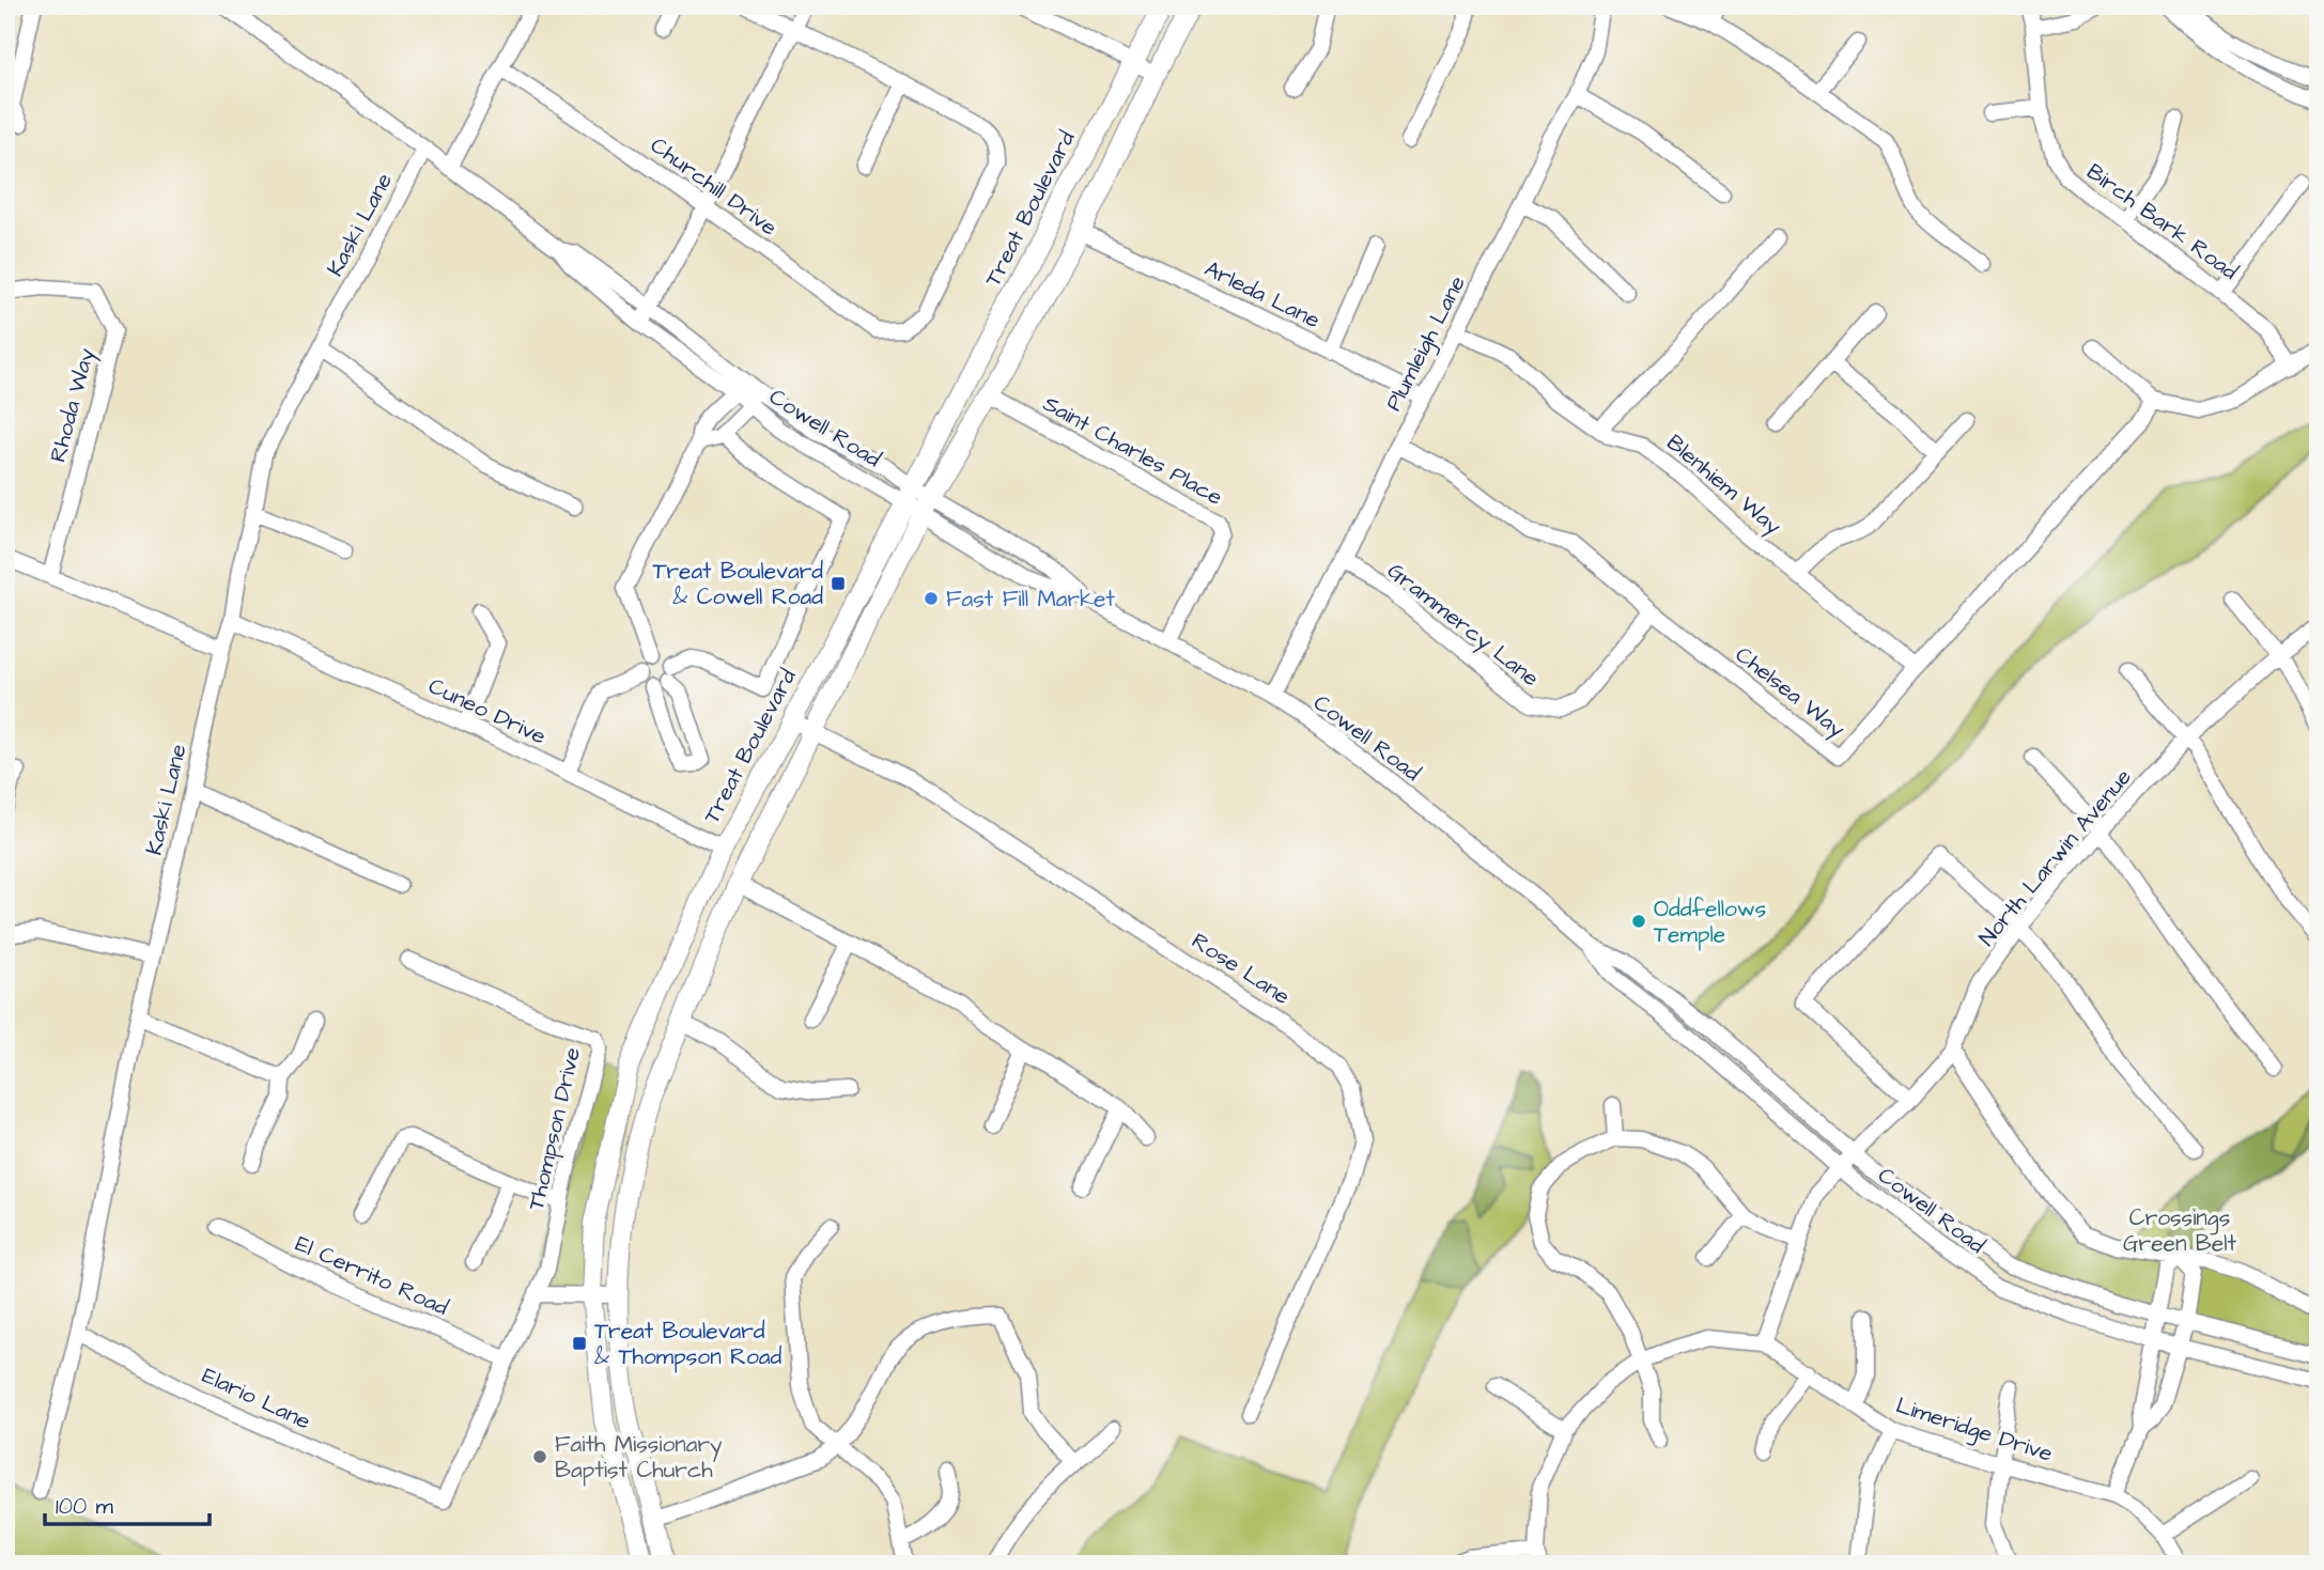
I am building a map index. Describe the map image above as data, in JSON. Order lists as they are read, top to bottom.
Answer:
{
  "streets": {
    "main road": ["Treat Boulevard"],
    "street": [
      "Churchill Drive",
      "Birch Bark Road",
      "Kaski Lane",
      "Arleda Lane",
      "Plumleigh Lane",
      "Rhoda Way",
      "Cowell Road",
      "Saint Charles Place",
      "Blenhiem Way",
      "Grammercy Lane",
      "Chelsea Way",
      "Cuneo Drive",
      "North Larwin Avenue",
      "Rose Lane",
      "Thompson Drive",
      "El Cerrito Road",
      "Elario Lane",
      "Limeridge Drive"
    ]
  },
  "crossings": [
    ["Treat Boulevard", "Cowell Road"],
    ["Treat Boulevard", "Cuneo Drive"],
    ["Treat Boulevard", "Rose Lane"],
    ["Kaski Lane", "Cowell Road"],
    ["Kaski Lane", "Cuneo Drive"],
    ["Kaski Lane", "Elario Lane"],
    ["Arleda Lane", "Plumleigh Lane"],
    ["Plumleigh Lane", "Cowell Road"],
    ["Plumleigh Lane", "Blenhiem Way"],
    ["Plumleigh Lane", "Grammercy Lane"],
    ["Plumleigh Lane", "Chelsea Way"],
    ["Cowell Road", "Saint Charles Place"],
    ["Cowell Road", "North Larwin Avenue"],
    ["Blenhiem Way", "Chelsea Way"],
    ["Grammercy Lane", "Chelsea Way"],
    ["North Larwin Avenue", "Limeridge Drive"],
    ["Thompson Drive", "El Cerrito Road"],
    ["Thompson Drive", "Elario Lane"]
  ],
  "parks": ["Crossings Green Belt"],
  "places": {
    "transit": ["Treat Boulevard & Cowell Road", "Treat Boulevard & Thompson Road"],
    "other": ["Fast Fill Market", "Oddfellows Temple", "Faith Missionary Baptist Church"]
  },
  "scale_bar": "100 m"
}
